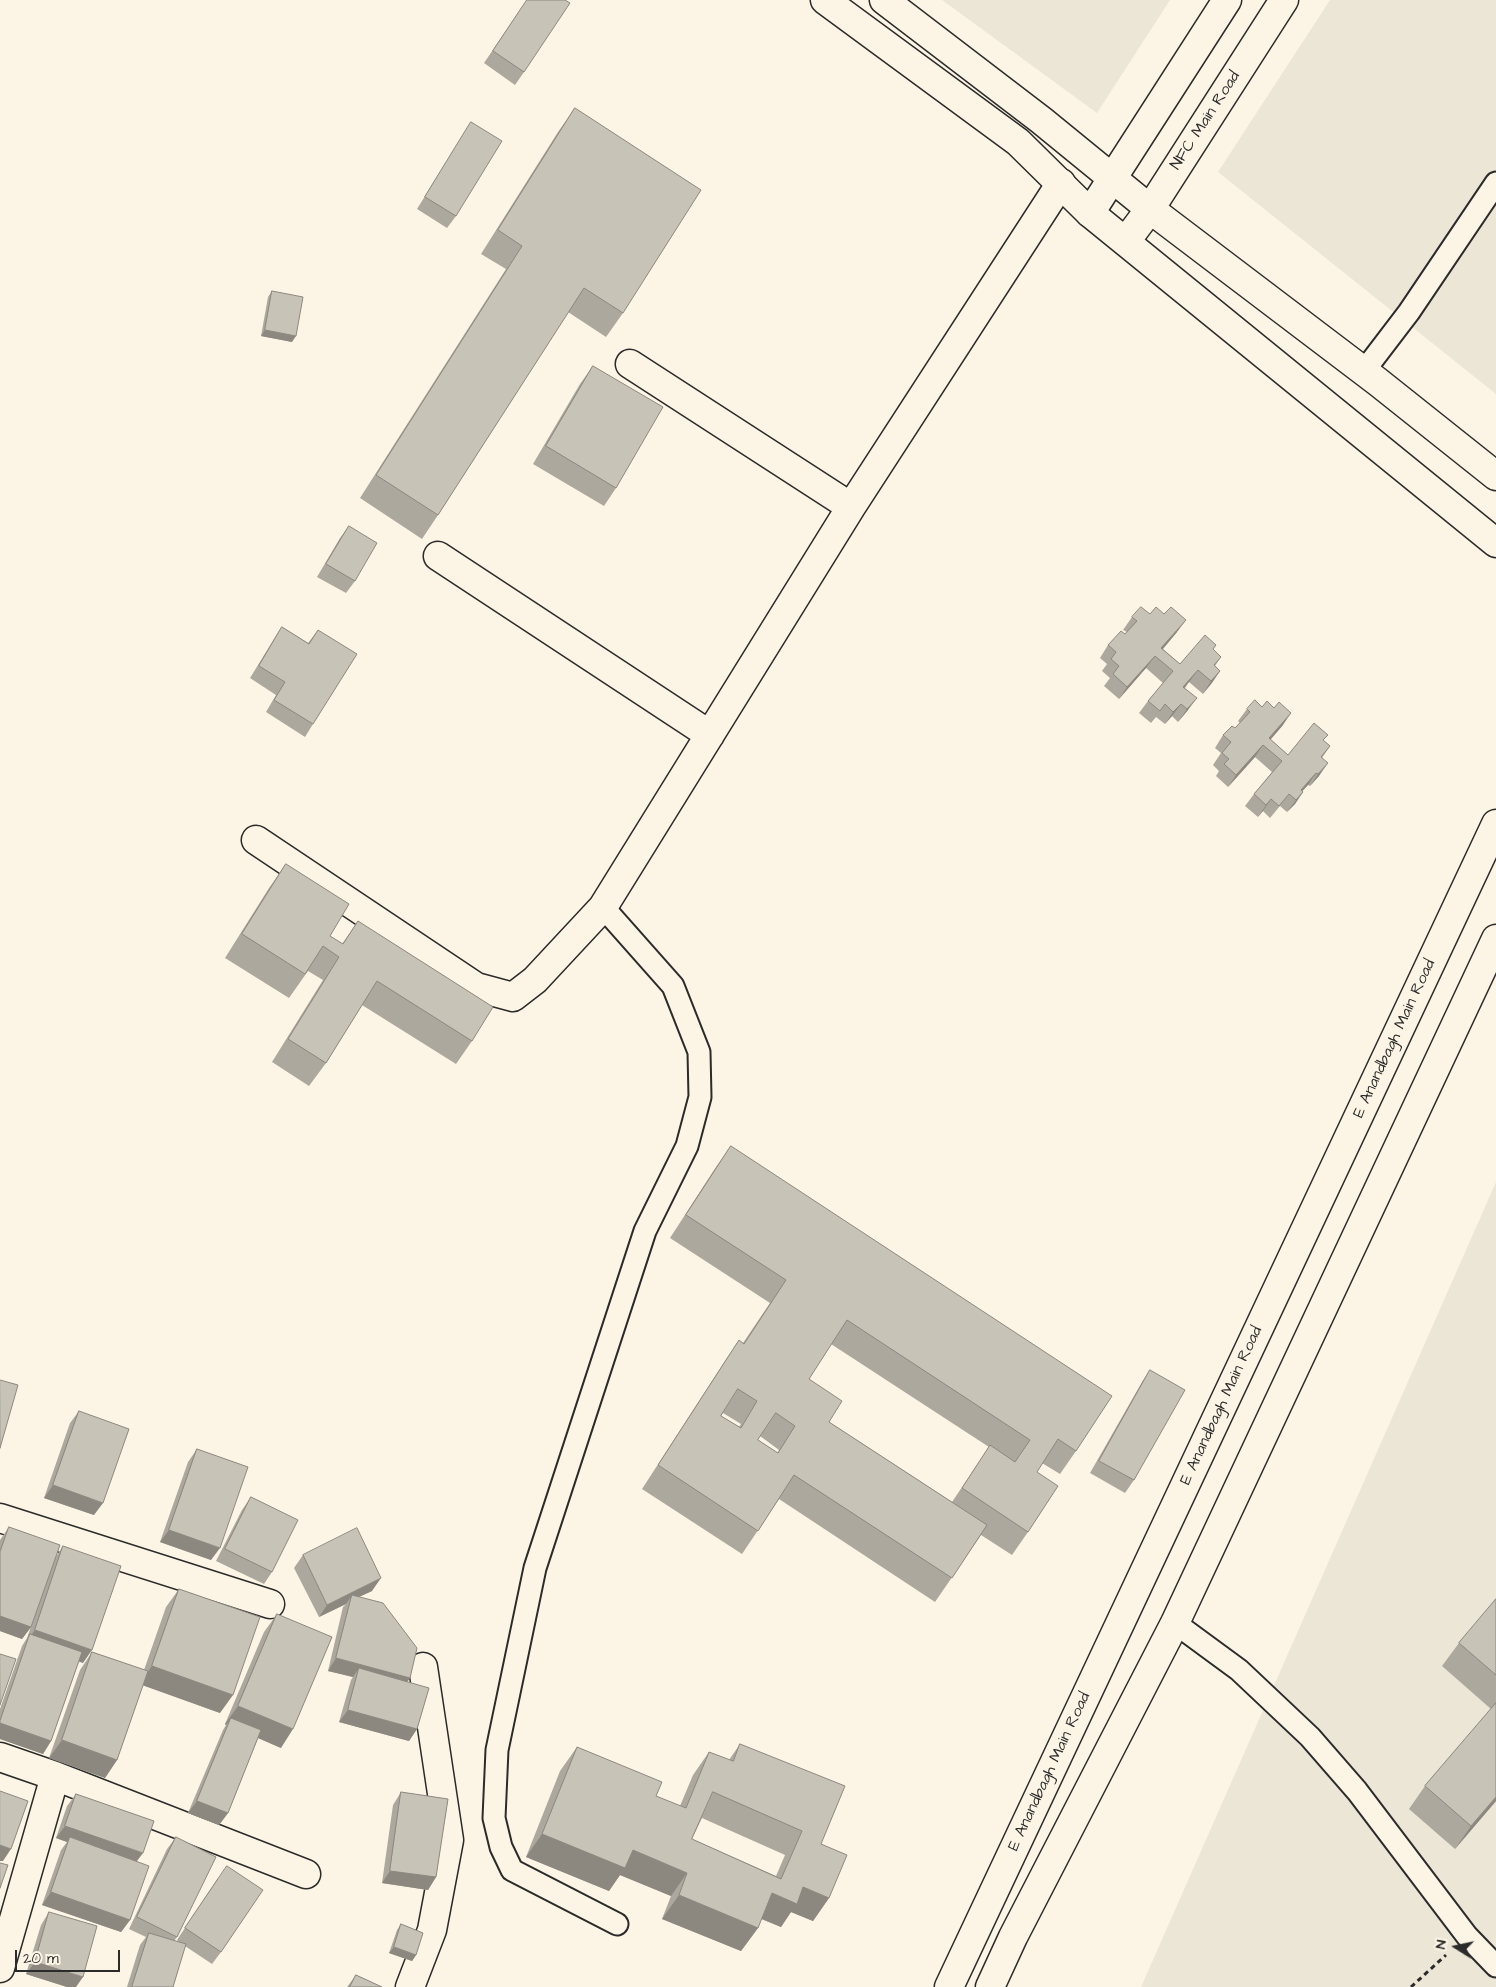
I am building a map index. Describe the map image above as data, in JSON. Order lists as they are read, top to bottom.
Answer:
{
  "streets": {
    "street": ["NFC Main Road", "E Anandbagh Main Road"]
  },
  "scale_bar": "20 m",
  "north": "left"
}
